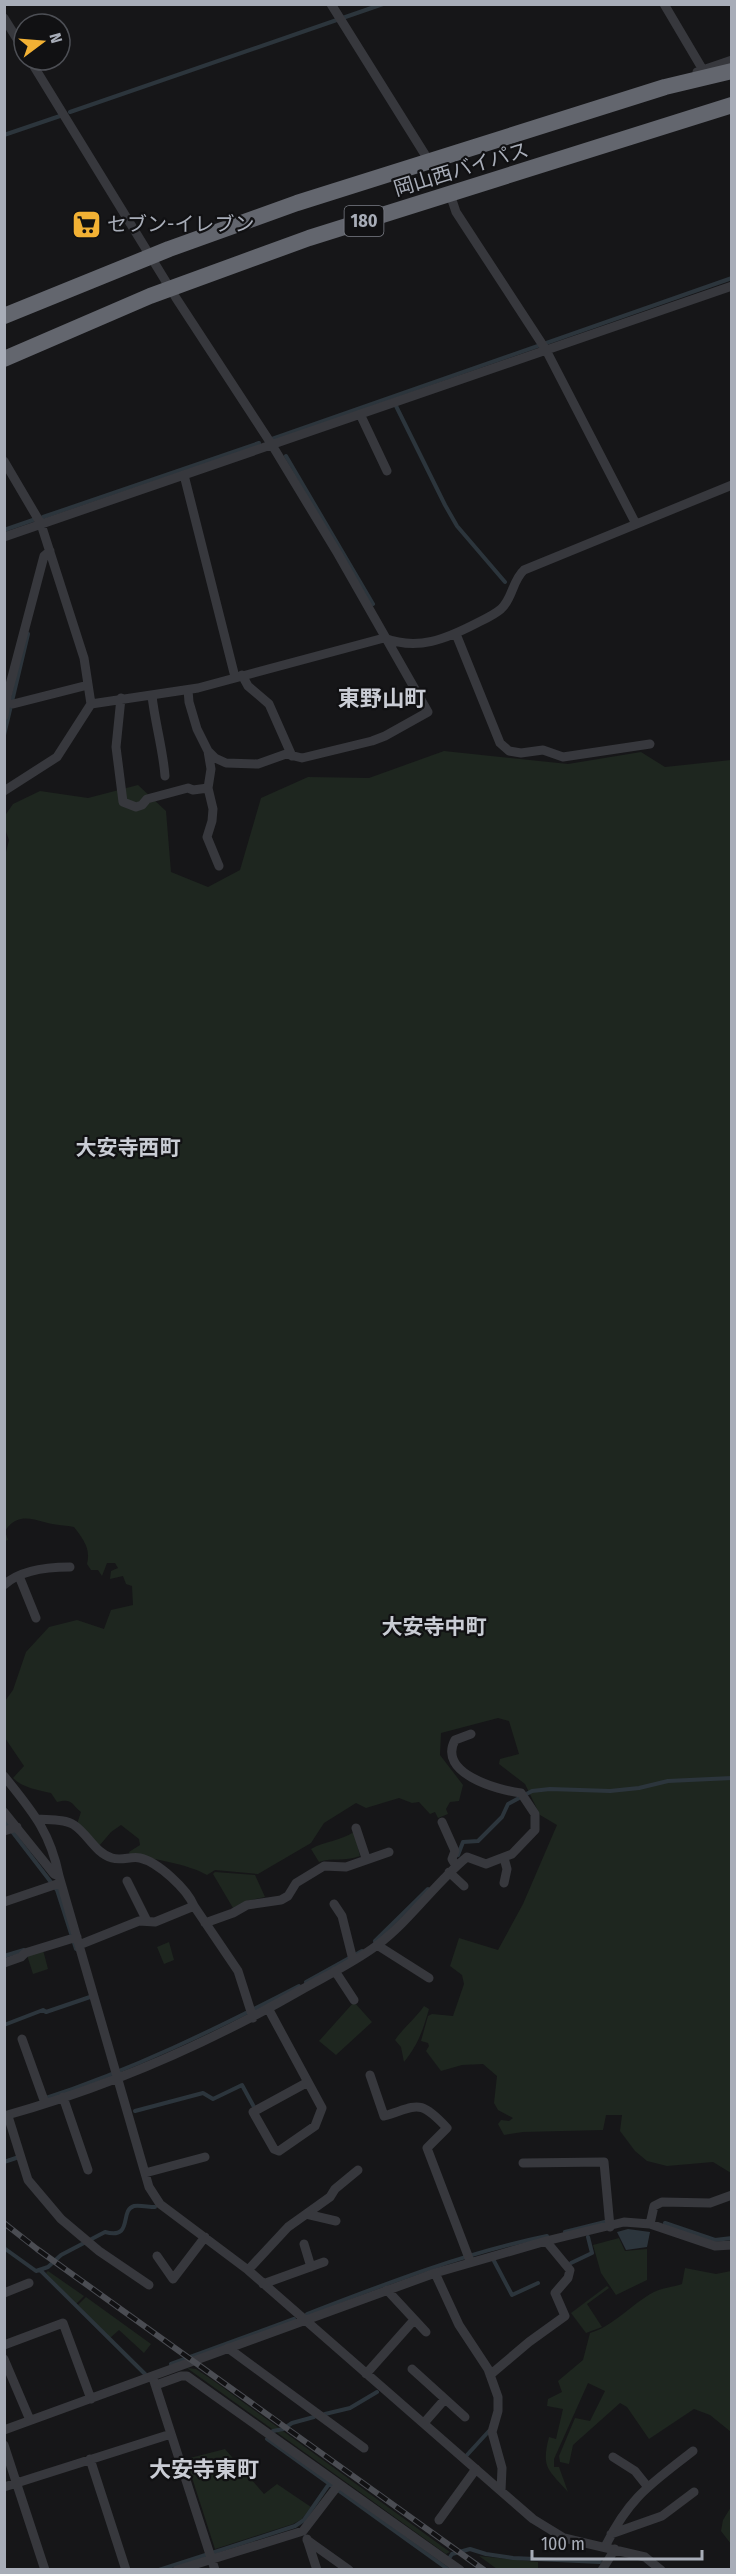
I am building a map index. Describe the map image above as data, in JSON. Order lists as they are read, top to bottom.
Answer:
{
  "streets": {
    "highway": ["岡山西バイパス", "180"]
  },
  "districts": [
    "東野山町",
    "大安寺西町",
    "大安寺中町",
    "大安寺東町"
  ],
  "places": {
    "supermarket": ["セブン-イレブン"]
  },
  "scale_bar": "100 m",
  "north": "right"
}
